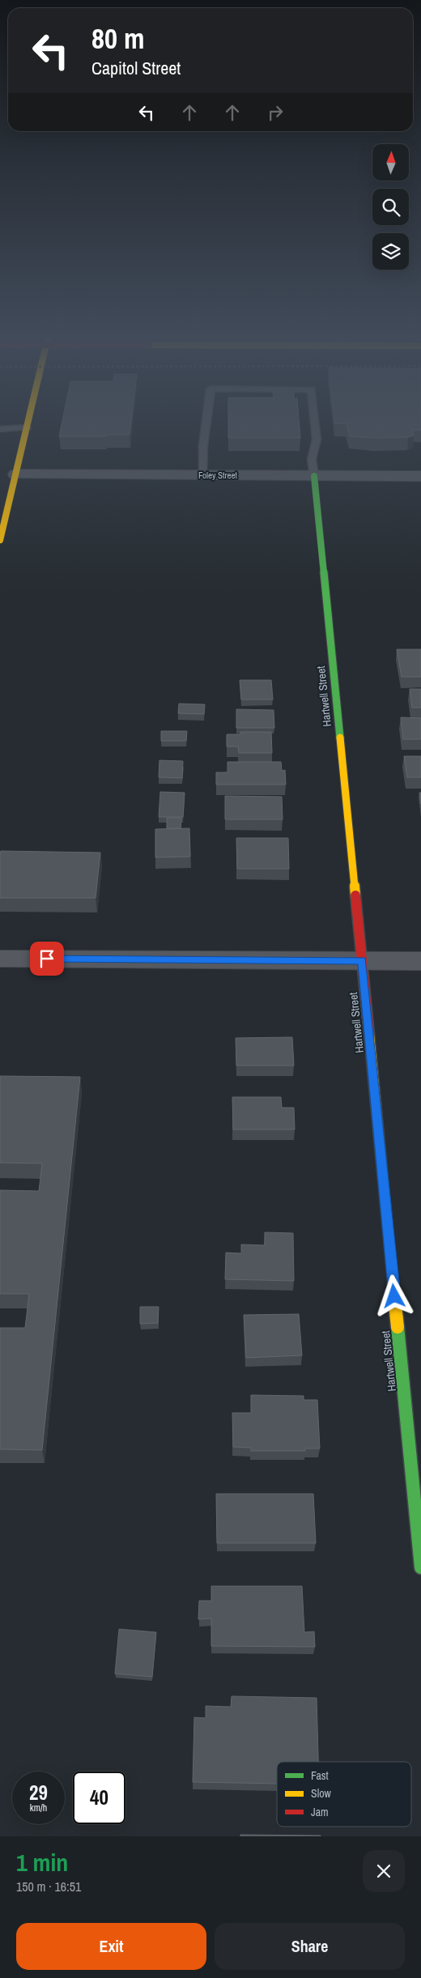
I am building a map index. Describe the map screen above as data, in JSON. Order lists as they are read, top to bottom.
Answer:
{
  "streets": {
    "street": ["Foley Street", "Hartwell Street"]
  },
  "crossings": [
    ["Foley Street", "Hartwell Street"]
  ],
  "legend": ["Fast", "Slow", "Jam"],
  "north": "top",
  "page": {
    "turn": ["80 m", "Capitol Street"],
    "speed": "29 km/h",
    "limit": "40",
    "heading": ["1 min", "150 m · 16:51"],
    "buttons": ["Exit", "Share"]
  }
}
